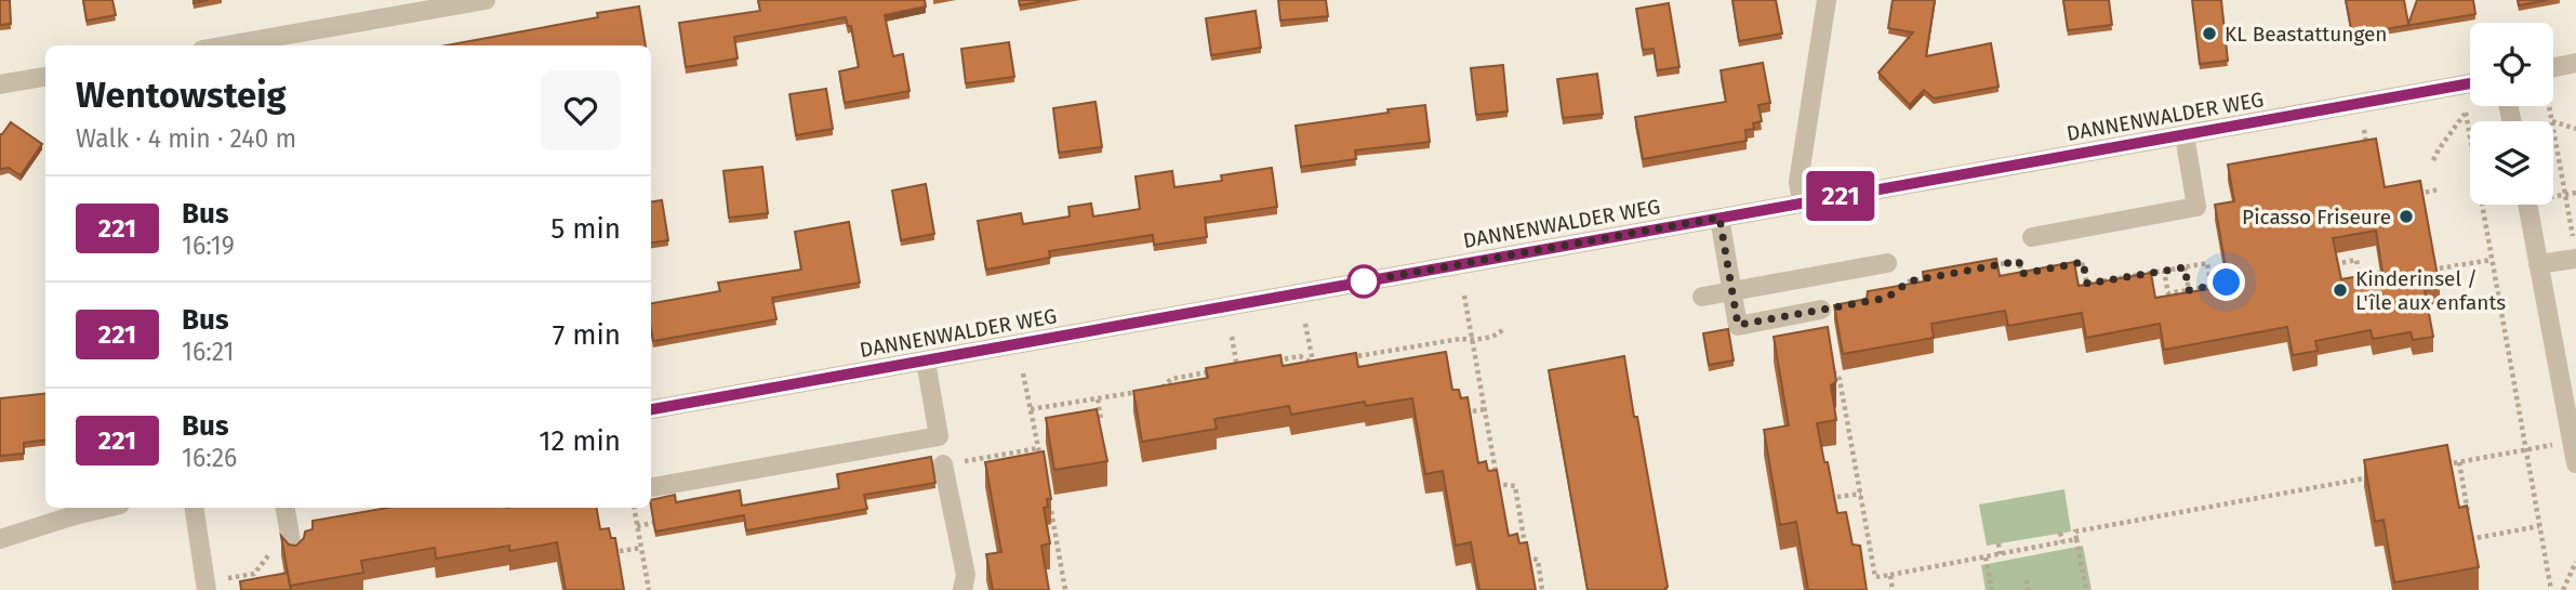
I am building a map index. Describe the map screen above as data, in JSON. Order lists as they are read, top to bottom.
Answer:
{
  "streets": {
    "street": ["DANNENWALDER WEG"]
  },
  "places": ["KL Beastattungen", "Picasso Friseure", "Kinderinsel / L'île aux enfants"],
  "lines": ["bus line 221"],
  "page": {
    "on_map": "221",
    "heading": ["Wentowsteig", "Walk · 4 min · 240 m"],
    "list": [
      {
        "mark": "221",
        "name": "Bus",
        "note": "16:19",
        "value": "5 min"
      },
      {
        "mark": "221",
        "name": "Bus",
        "note": "16:21",
        "value": "7 min"
      },
      {
        "mark": "221",
        "name": "Bus",
        "note": "16:26",
        "value": "12 min"
      }
    ]
  }
}
